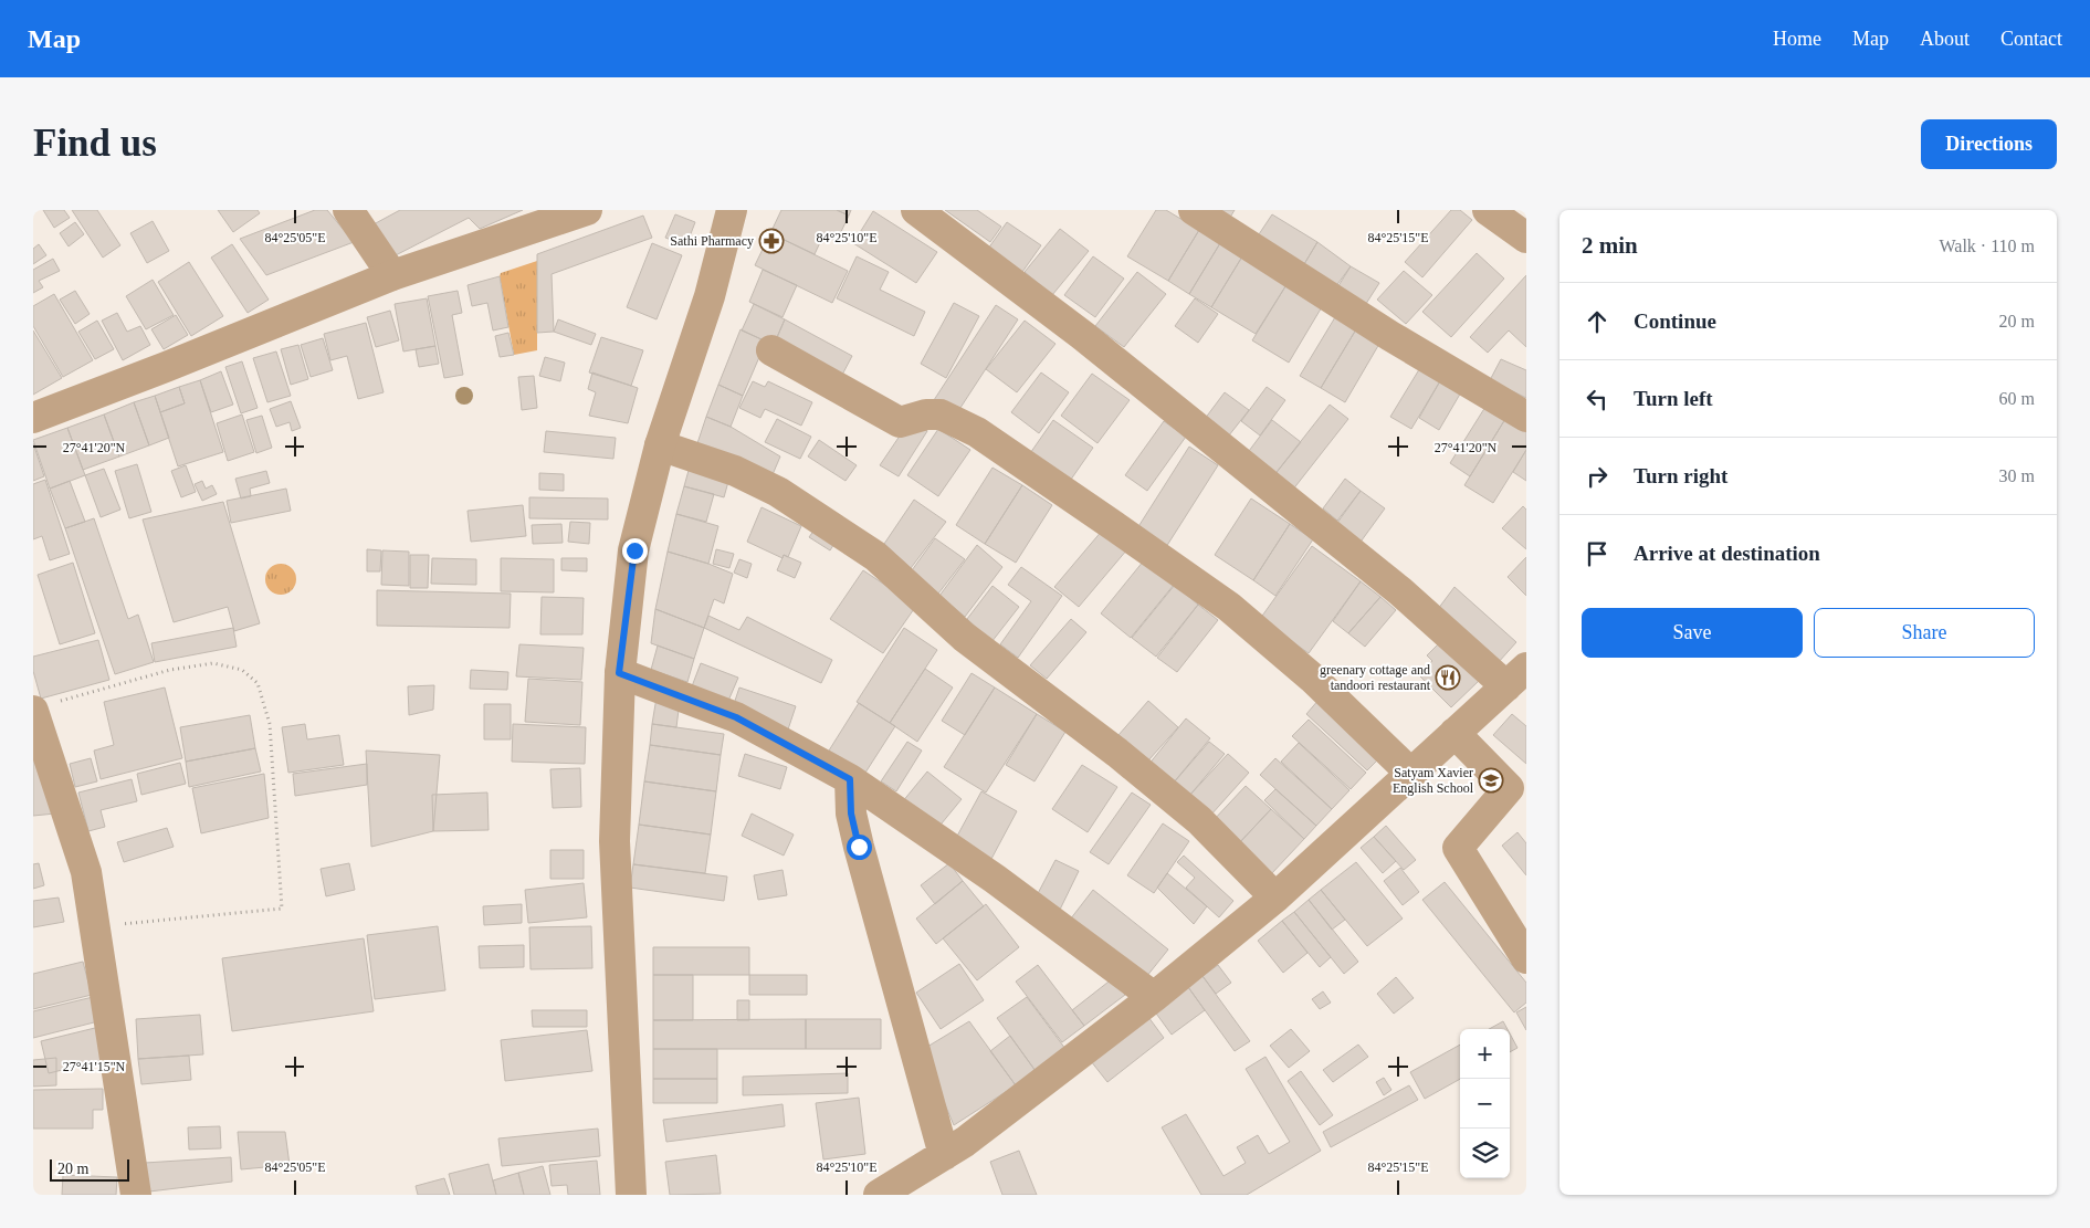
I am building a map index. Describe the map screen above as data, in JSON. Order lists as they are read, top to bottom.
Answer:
{
  "places": {
    "pharmacy": ["Sathi Pharmacy"],
    "restaurant": ["greenary cottage and tandoori restaurant"],
    "school or university": ["Satyam Xavier English School"]
  },
  "scale_bar": "20 m",
  "page": {
    "header": "Map",
    "nav": [
      "Home",
      "Map",
      "About",
      "Contact"
    ],
    "buttons": [
      "Directions",
      ["Save", "Share"]
    ],
    "title": "Find us",
    "heading": ["2 min", "Walk · 110 m"],
    "list": [
      ["Continue", "20 m"],
      ["Turn left", "60 m"],
      ["Turn right", "30 m"],
      "Arrive at destination"
    ],
    "map_buttons": ["+", "−"],
    "scale": "20 m"
  },
  "coordinates": [
    "84°25'05\"E",
    "84°25'10\"E",
    "84°25'15\"E",
    "27°41'20\"N",
    "27°41'15\"N"
  ]
}
